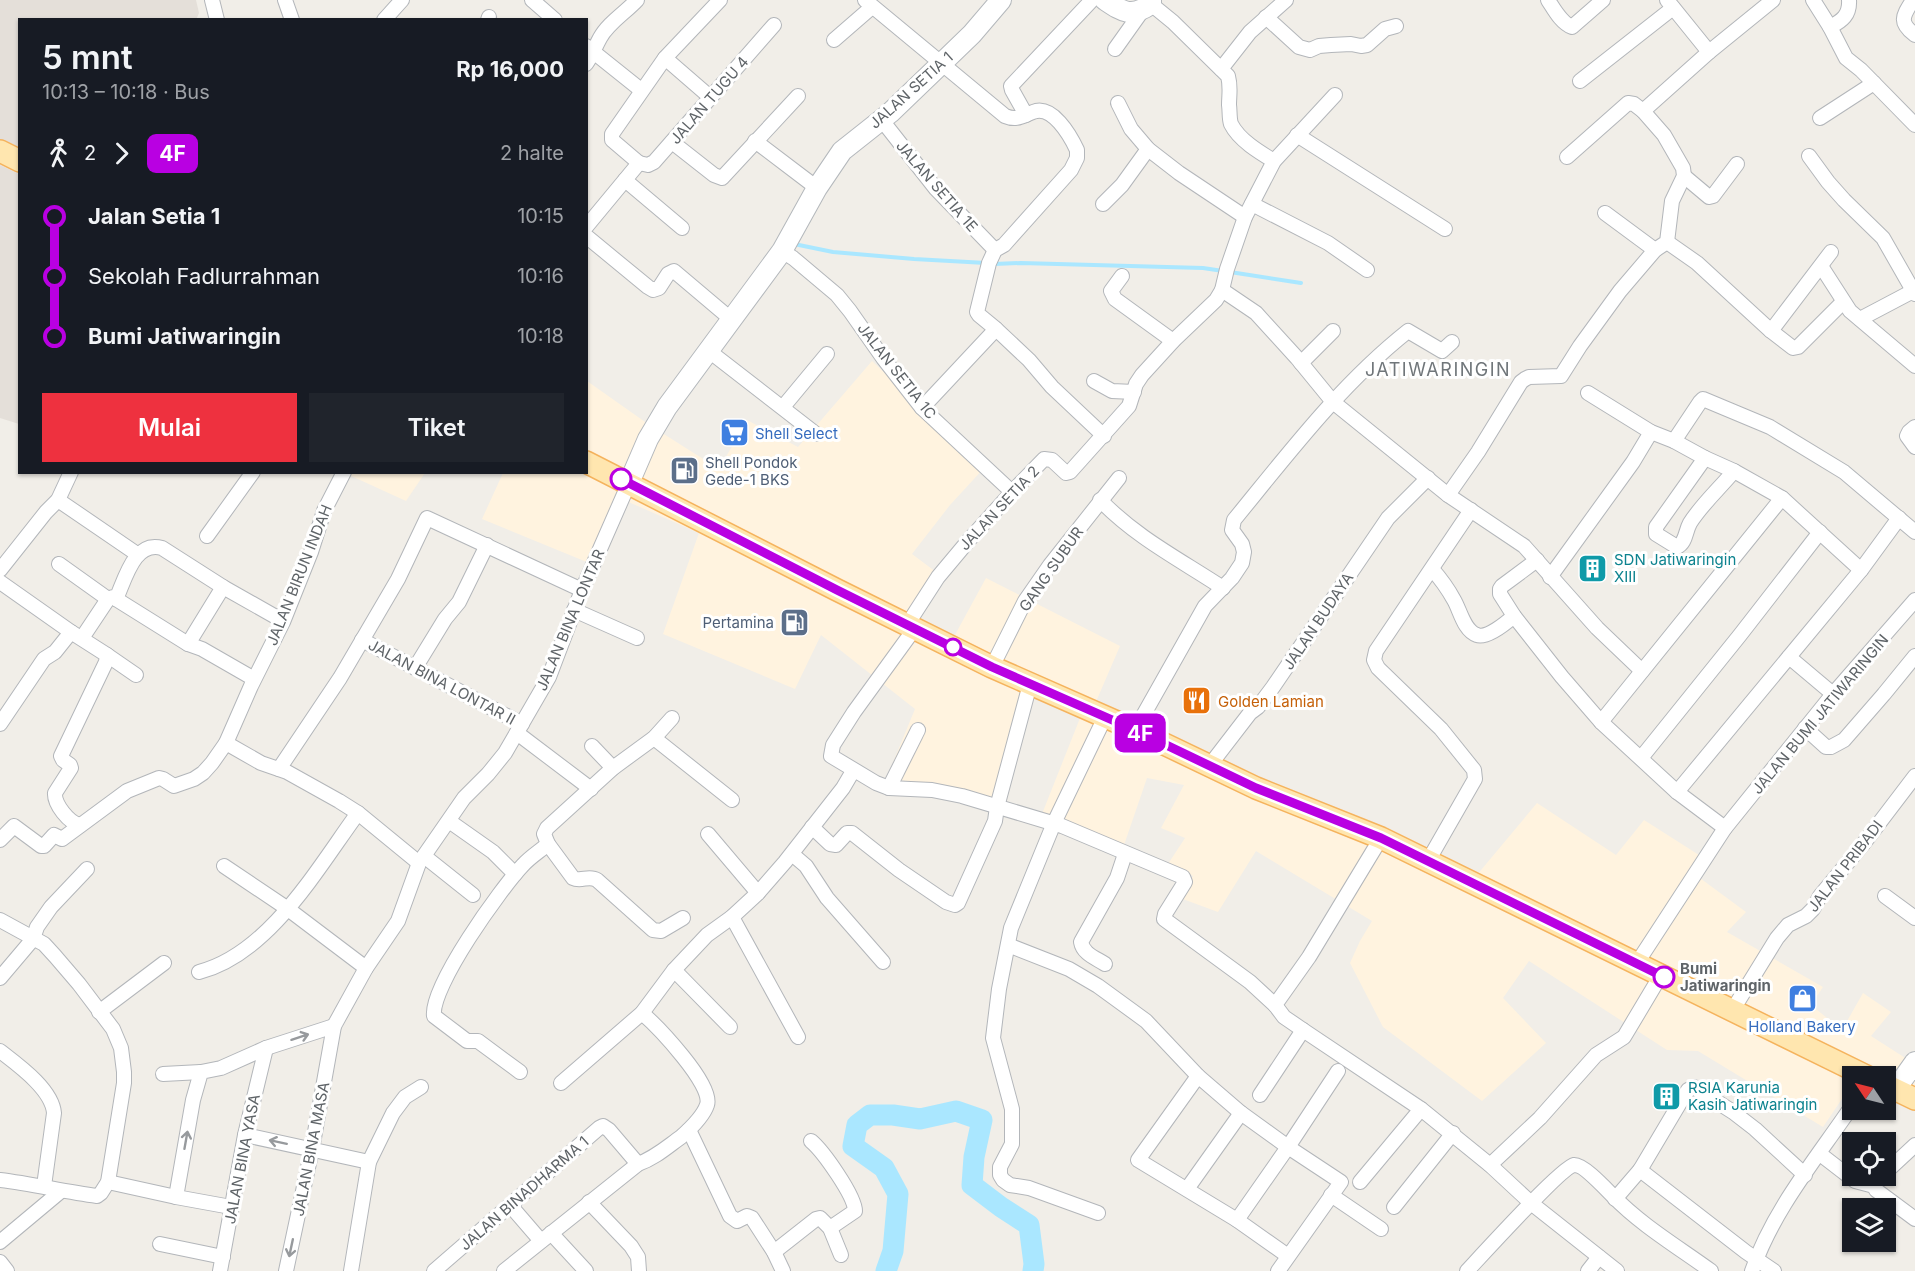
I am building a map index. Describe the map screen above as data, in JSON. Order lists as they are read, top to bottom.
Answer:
{
  "streets": {
    "street": [
      "JALAN SETIA 1",
      "JALAN TUGU 4",
      "JALAN SETIA 1E",
      "JALAN SETIA 1C",
      "JALAN SETIA 2",
      "GANG SUBUR",
      "JALAN BIRUN INDAH",
      "JALAN BINA LONTAR",
      "JALAN BUDAYA",
      "JALAN BINA LONTAR II",
      "JALAN BUMI JATIWARINGIN",
      "JALAN PRIBADI",
      "JALAN BINA MASA",
      "JALAN BINA YASA",
      "JALAN BINADHARMA 1"
    ]
  },
  "crossings": [
    ["JALAN SETIA 1", "JALAN SETIA 1E"],
    ["JALAN SETIA 1", "JALAN SETIA 1C"],
    ["JALAN SETIA 1", "JALAN BINA LONTAR"],
    ["JALAN SETIA 1C", "JALAN SETIA 2"],
    ["JALAN BINA LONTAR", "JALAN BINA LONTAR II"],
    ["JALAN BINA LONTAR", "JALAN BINA MASA"]
  ],
  "districts": ["JATIWARINGIN"],
  "places": {
    "supermarket": ["Shell Select"],
    "fuel station": ["Shell Pondok Gede-1 BKS", "Pertamina"],
    "building": ["SDN Jatiwaringin XIII", "RSIA Karunia Kasih Jatiwaringin"],
    "restaurant": ["Golden Lamian"],
    "other": ["Bumi Jatiwaringin"],
    "shop": ["Holland Bakery"]
  },
  "lines": ["bus line 4F"],
  "north": "top left",
  "page": {
    "on_map": "4F",
    "heading": ["5 mnt", "10:13 – 10:18 · Bus", "Rp 16,000"],
    "legs": ["2", "4F", "2 halte"],
    "list": [
      {
        "name": "Jalan Setia 1",
        "value": "10:15"
      },
      {
        "name": "Sekolah Fadlurrahman",
        "value": "10:16"
      },
      {
        "name": "Bumi Jatiwaringin",
        "value": "10:18"
      }
    ],
    "buttons": ["Mulai", "Tiket"]
  }
}
